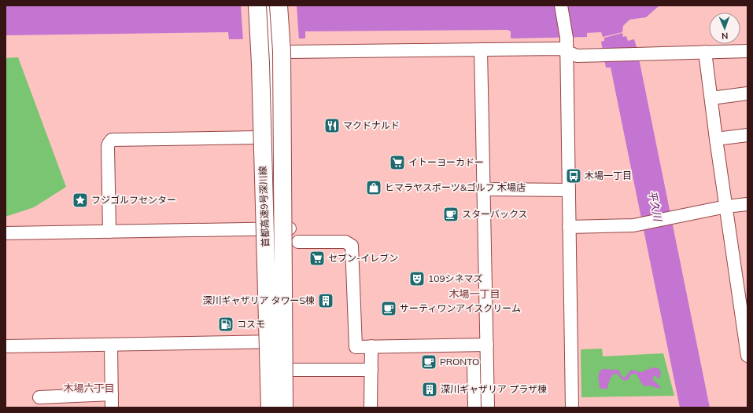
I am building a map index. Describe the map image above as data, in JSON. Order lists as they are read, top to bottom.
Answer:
{
  "streets": {
    "highway": ["首都高速9号深川線"]
  },
  "districts": ["木場一丁目", "木場六丁目"],
  "water": ["平久川"],
  "places": {
    "restaurant": ["マクドナルド"],
    "supermarket": ["イトーヨーカドー", "セブン-イレブン"],
    "bus stop": ["木場一丁目"],
    "shop": ["ヒマラヤスポーツ&ゴルフ 木場店"],
    "place": ["フジゴルフセンター"],
    "cafe": ["スターバックス", "サーティワンアイスクリーム", "PRONTO"],
    "theatre": ["109シネマズ"],
    "building": ["深川ギャザリア タワーS棟", "深川ギャザリア プラザ棟"],
    "fuel station": ["コスモ"]
  },
  "north": "bottom"
}
